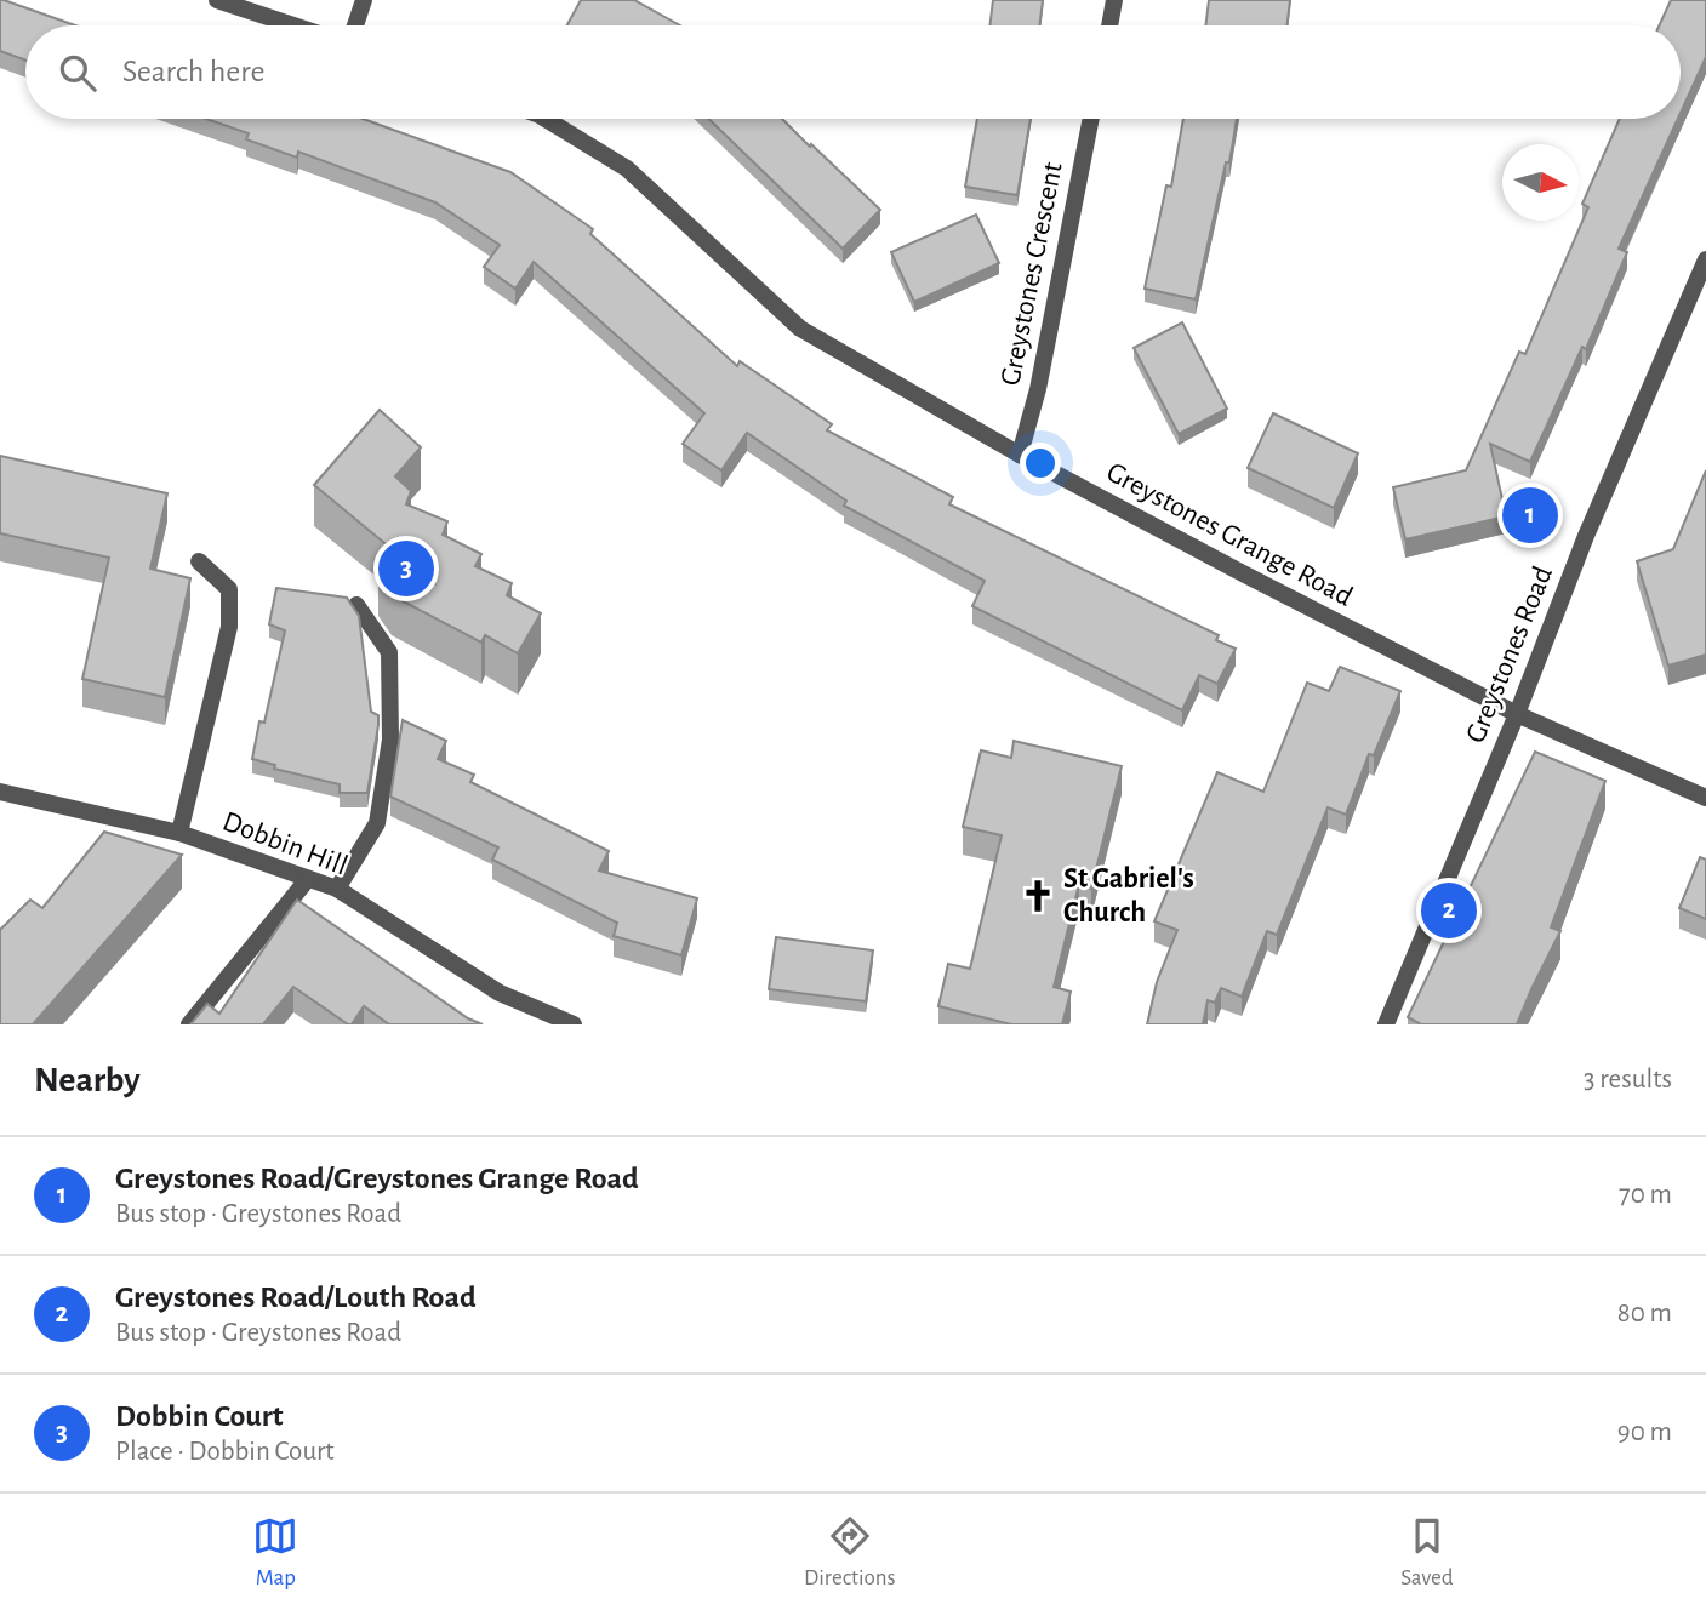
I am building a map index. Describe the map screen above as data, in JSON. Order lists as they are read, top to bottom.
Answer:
{
  "streets": {
    "street": [
      "Greystones Crescent",
      "Greystones Grange Road",
      "Greystones Road",
      "Dobbin Hill"
    ]
  },
  "crossings": [
    ["Greystones Crescent", "Greystones Grange Road"],
    ["Greystones Grange Road", "Greystones Road"]
  ],
  "places": {
    "church": ["St Gabriel's Church"]
  },
  "north": "right",
  "page": {
    "search": "Search here",
    "pins": ["1", "3", "2"],
    "heading": ["Nearby", "3 results"],
    "list": [
      {
        "mark": "1",
        "name": "Greystones Road/Greystones Grange Road",
        "note": "Bus stop · Greystones Road",
        "value": "70 m"
      },
      {
        "mark": "2",
        "name": "Greystones Road/Louth Road",
        "note": "Bus stop · Greystones Road",
        "value": "80 m"
      },
      {
        "mark": "3",
        "name": "Dobbin Court",
        "note": "Place · Dobbin Court",
        "value": "90 m"
      }
    ],
    "nav": ["Map", "Directions", "Saved"]
  }
}
